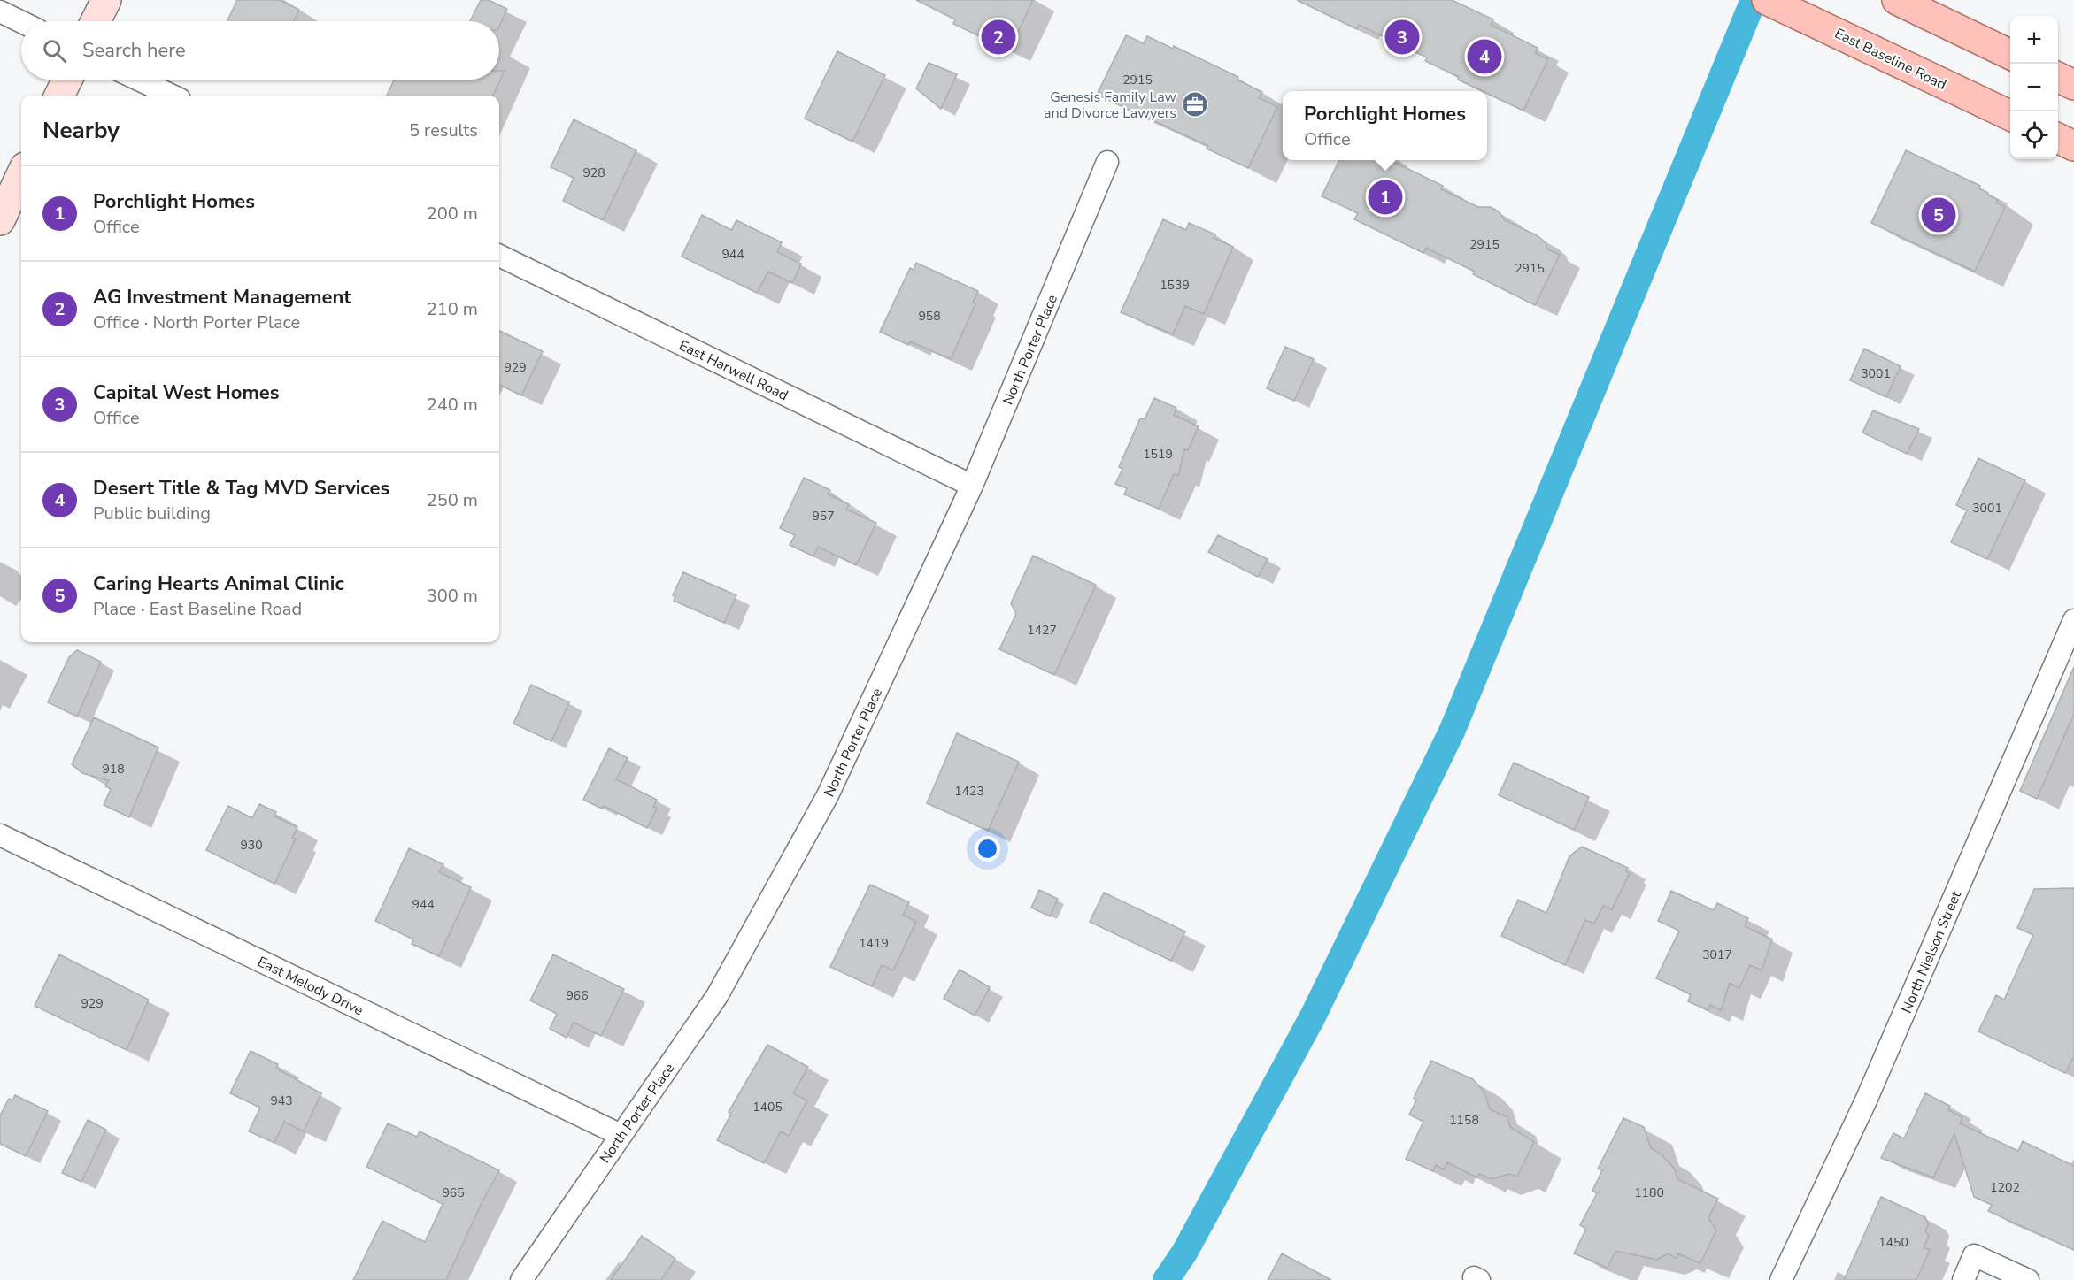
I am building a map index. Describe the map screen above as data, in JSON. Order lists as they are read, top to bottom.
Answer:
{
  "streets": {
    "main road": ["East Baseline Road"],
    "street": [
      "North Porter Place",
      "East Harwell Road",
      "North Nielson Street",
      "East Melody Drive"
    ]
  },
  "crossings": [
    ["North Porter Place", "East Harwell Road"],
    ["North Porter Place", "East Melody Drive"]
  ],
  "places": {
    "office": ["Genesis Family Law and Divorce Lawyers"]
  },
  "house_numbers": [
    "2915",
    "928",
    "2915",
    "944",
    "2915",
    "1539",
    "958",
    "929",
    "3001",
    "1519",
    "3001",
    "957",
    "1427",
    "918",
    "1423",
    "930",
    "944",
    "1419",
    "3017",
    "966",
    "929",
    "943",
    "1405",
    "1158",
    "1202",
    "965",
    "1180",
    "1450"
  ],
  "page": {
    "map_buttons": ["+", "−"],
    "pins": [
      "2",
      "3",
      "4",
      "1",
      "5"
    ],
    "search": "Search here",
    "popup": ["Porchlight Homes", "Office"],
    "heading": ["Nearby", "5 results"],
    "list": [
      {
        "mark": "1",
        "name": "Porchlight Homes",
        "note": "Office",
        "value": "200 m"
      },
      {
        "mark": "2",
        "name": "AG Investment Management",
        "note": "Office · North Porter Place",
        "value": "210 m"
      },
      {
        "mark": "3",
        "name": "Capital West Homes",
        "note": "Office",
        "value": "240 m"
      },
      {
        "mark": "4",
        "name": "Desert Title & Tag MVD Services",
        "note": "Public building",
        "value": "250 m"
      },
      {
        "mark": "5",
        "name": "Caring Hearts Animal Clinic",
        "note": "Place · East Baseline Road",
        "value": "300 m"
      }
    ]
  }
}
